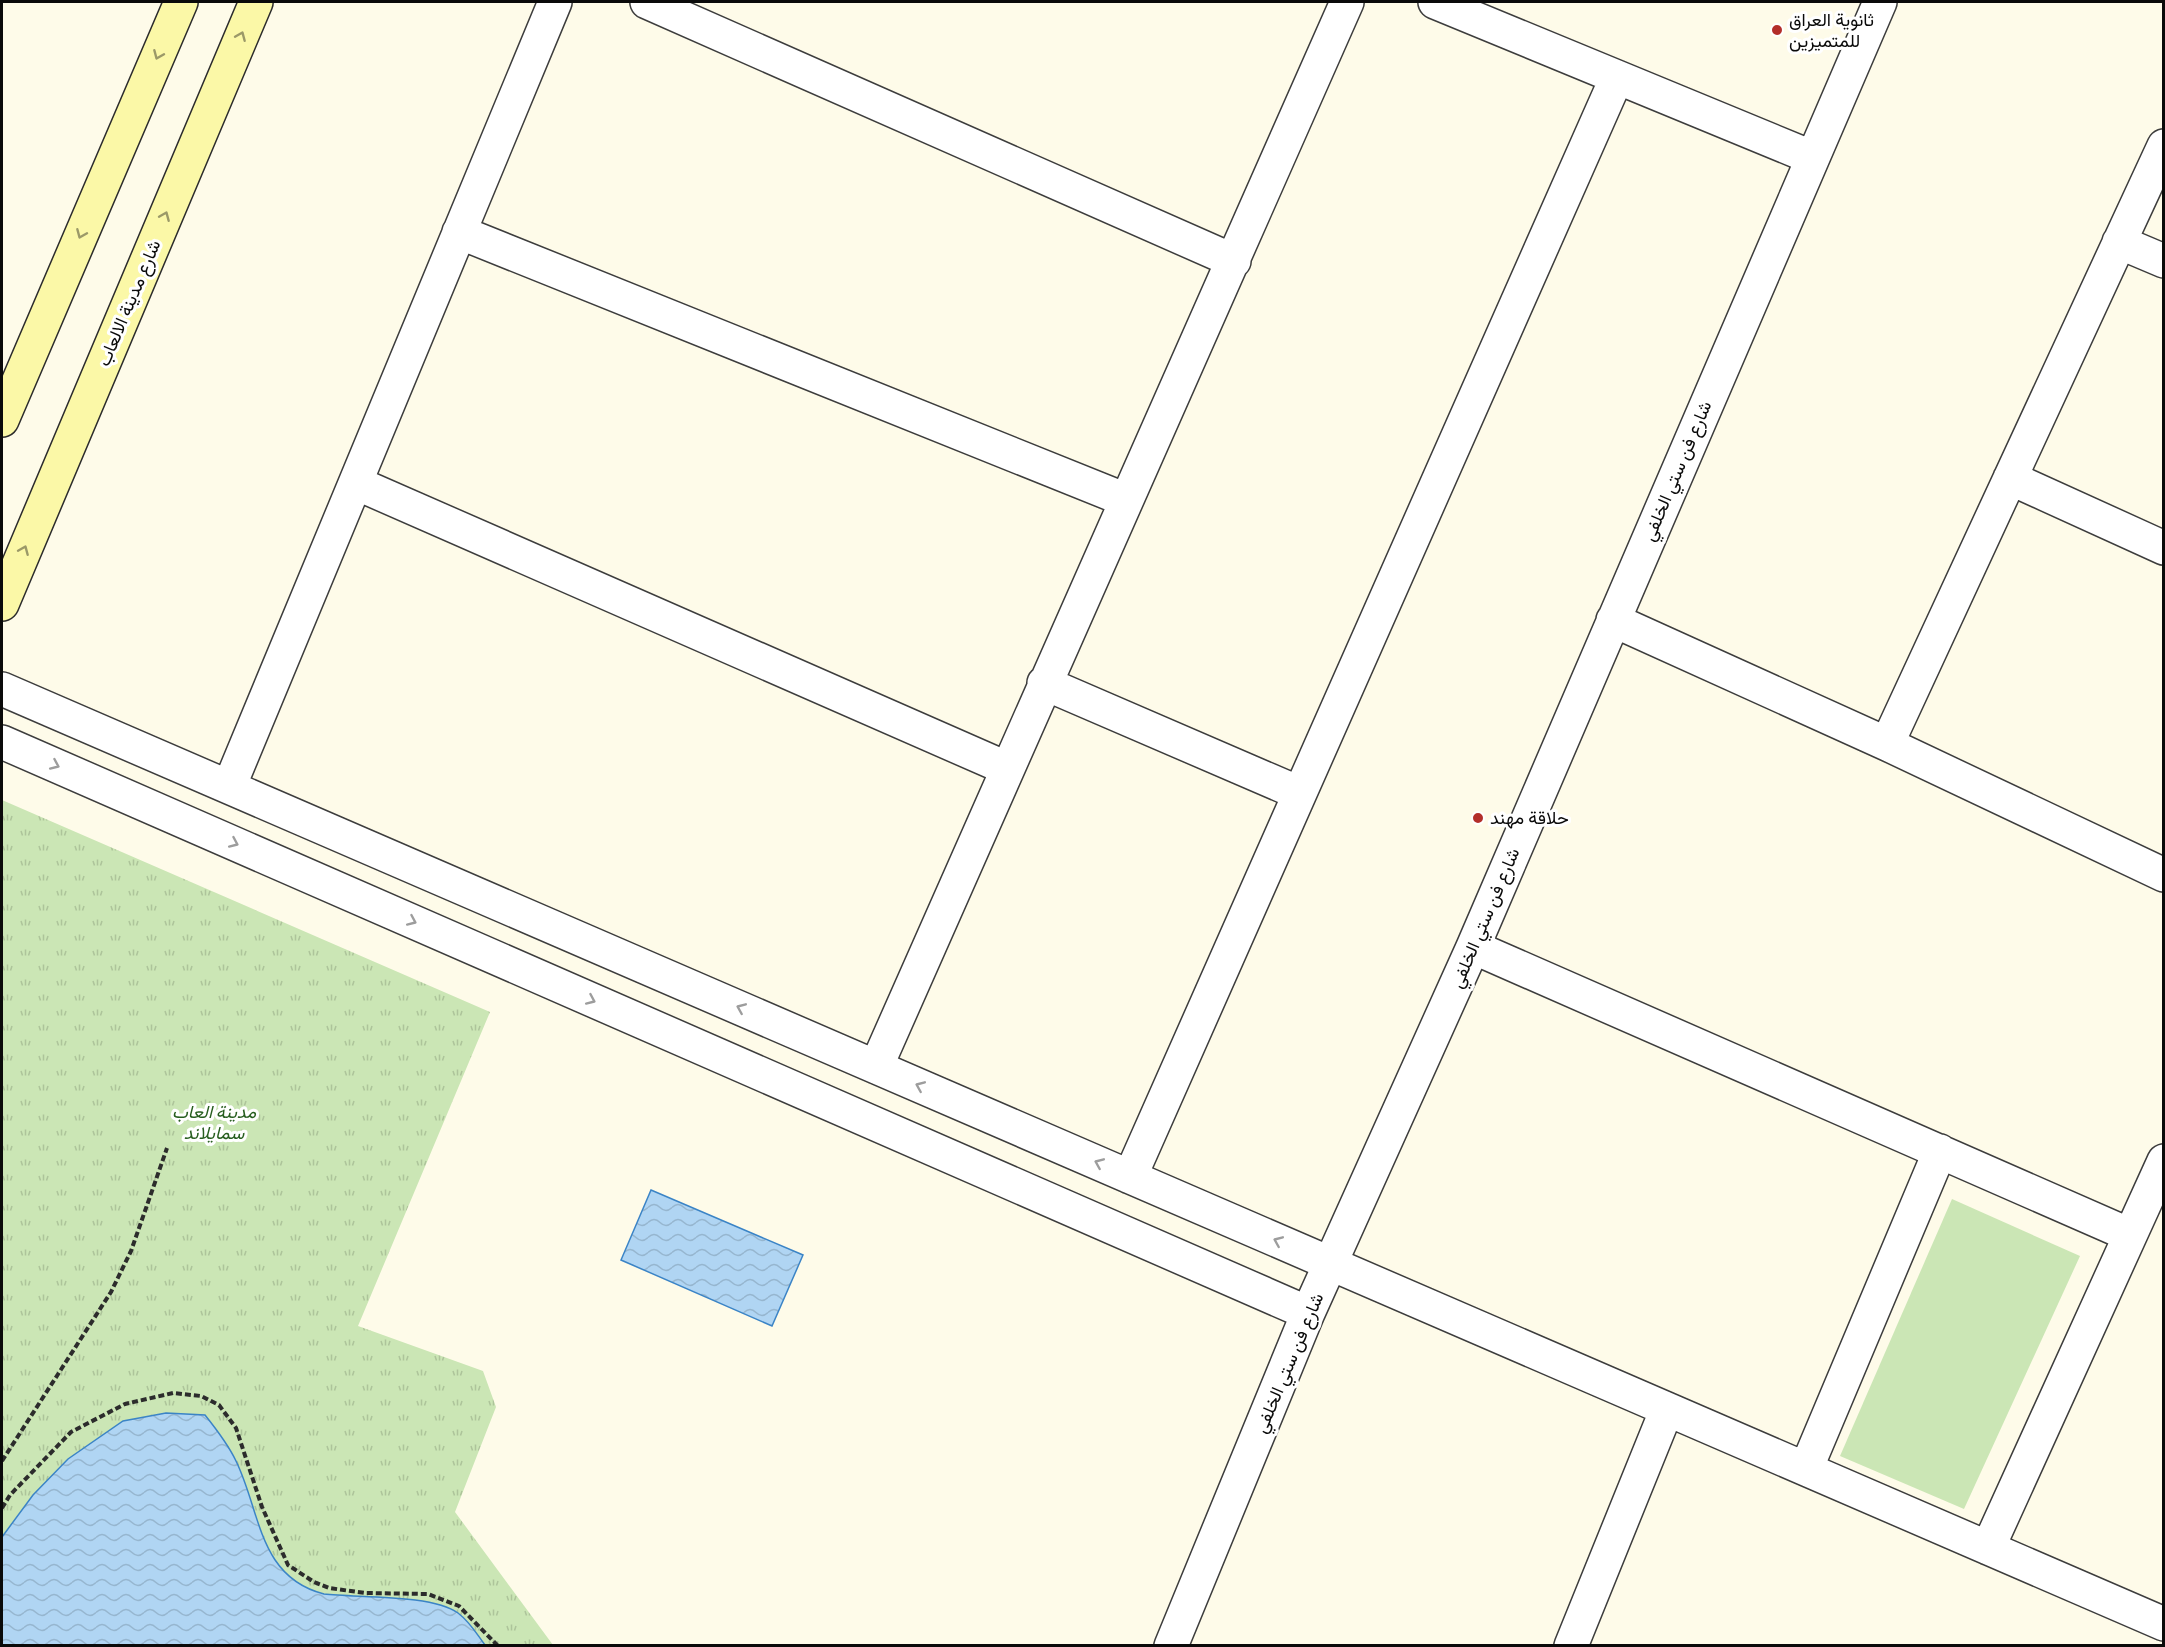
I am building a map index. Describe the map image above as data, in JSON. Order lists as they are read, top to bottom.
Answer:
{
  "streets": {
    "main road": ["شارع مدينة الالعاب"],
    "street": ["شارع فن ستي الخلفي"]
  },
  "parks": ["مدينة العاب سمايلاند"],
  "places": ["ثانوية العراق للمتميزين", "حلاقة مهند"]
}
